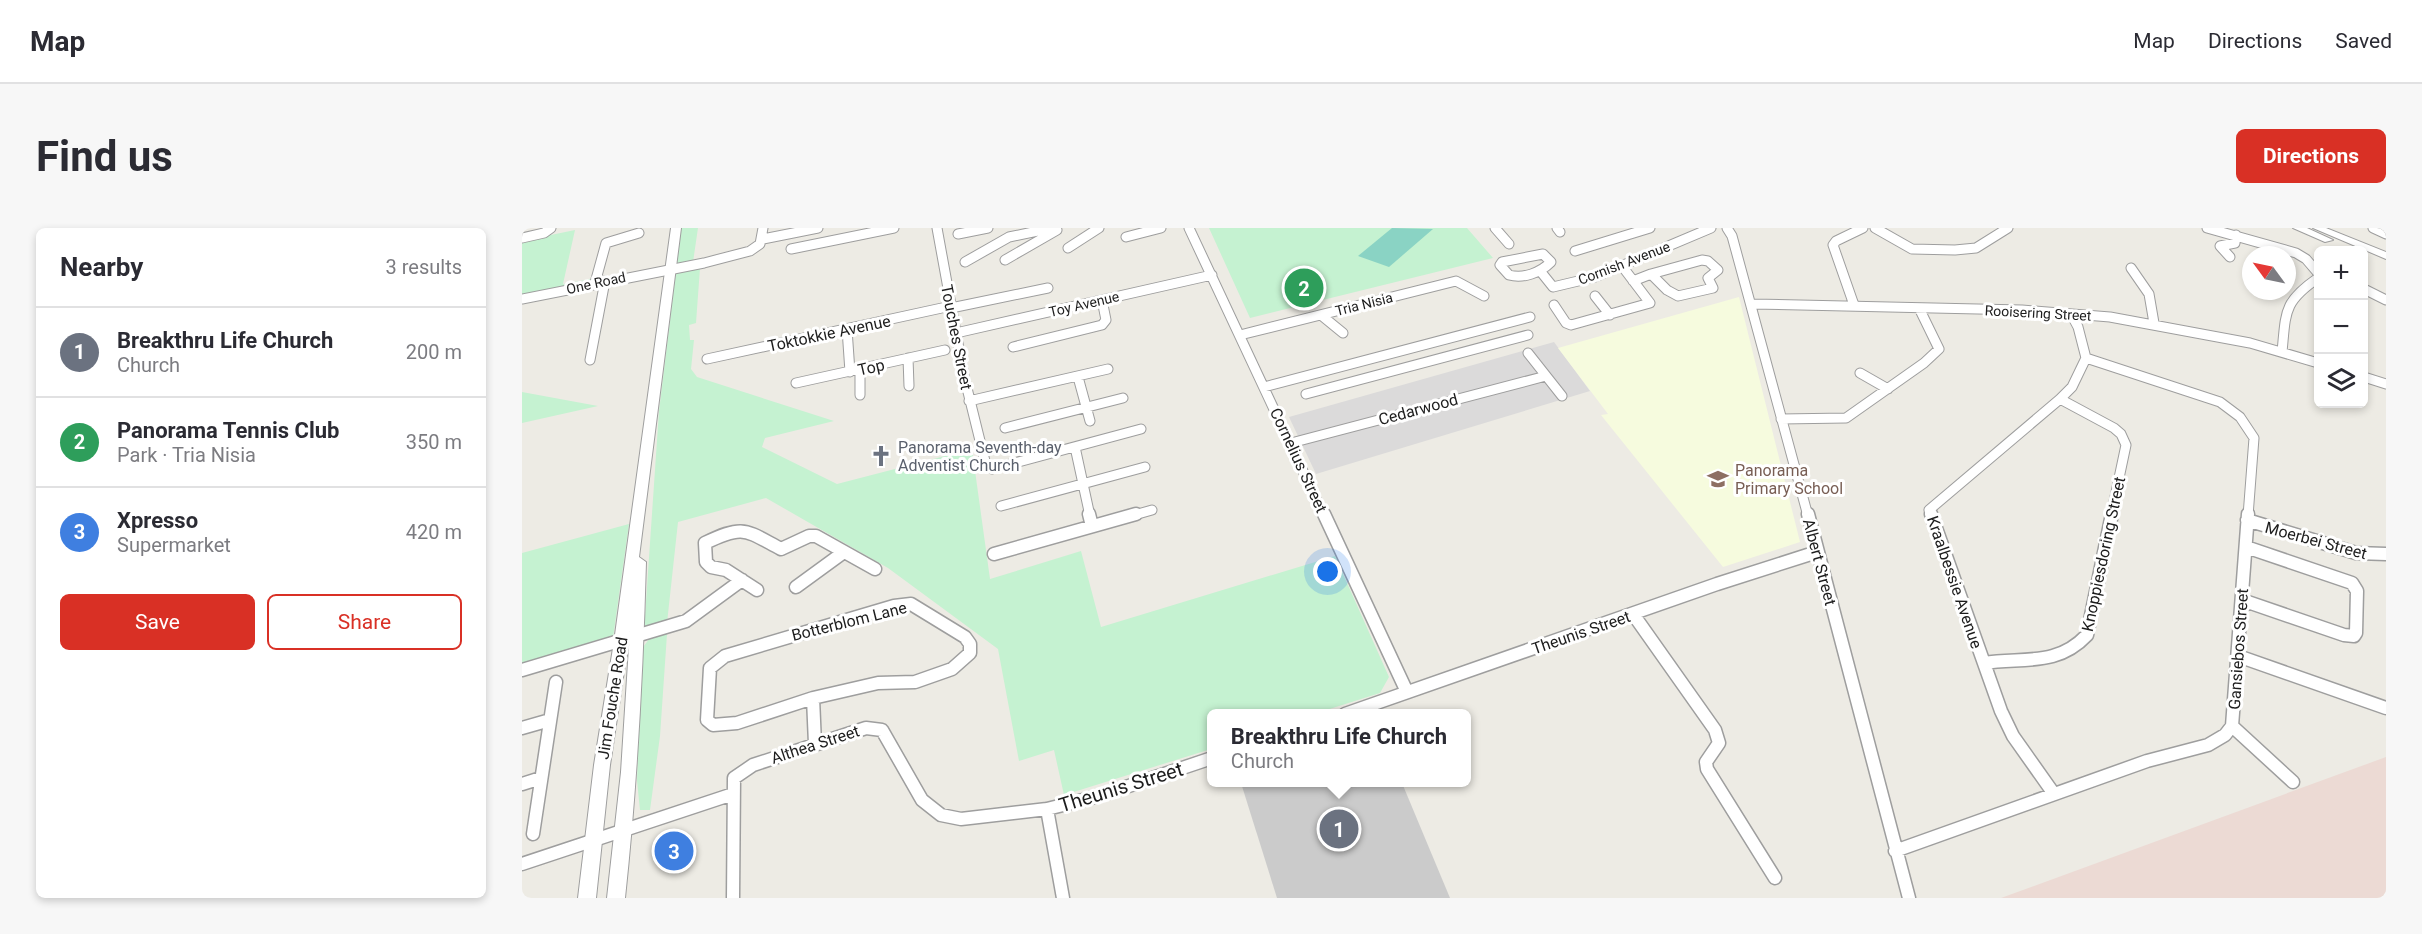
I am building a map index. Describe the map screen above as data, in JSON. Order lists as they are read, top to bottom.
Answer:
{
  "streets": {
    "street": [
      "Cornish Avenue",
      "One Road",
      "Toy Avenue",
      "Tria Nisia",
      "Rooisering Street",
      "Toktokkie Avenue",
      "Touches Street",
      "Top",
      "Cedarwood",
      "Cornelius Street",
      "Moerbei Street",
      "Knoppiesdoring Street",
      "Albert Street",
      "Kraalbessie Avenue",
      "Botterblom Lane",
      "Theunis Street",
      "Gansiebos Street",
      "Jim Fouche Road",
      "Althea Street"
    ]
  },
  "crossings": [
    ["One Road", "Jim Fouche Road"],
    ["Toy Avenue", "Touches Street"],
    ["Toy Avenue", "Cornelius Street"],
    ["Tria Nisia", "Cornelius Street"],
    ["Rooisering Street", "Albert Street"],
    ["Toktokkie Avenue", "Touches Street"],
    ["Cedarwood", "Cornelius Street"],
    ["Cornelius Street", "Theunis Street"],
    ["Moerbei Street", "Gansiebos Street"],
    ["Knoppiesdoring Street", "Kraalbessie Avenue"],
    ["Albert Street", "Theunis Street"],
    ["Albert Street", "Gansiebos Street"],
    ["Kraalbessie Avenue", "Gansiebos Street"],
    ["Theunis Street", "Althea Street"]
  ],
  "places": {
    "church": ["Panorama Seventh-day Adventist Church"],
    "school or university": ["Panorama Primary School"]
  },
  "north": "top left",
  "page": {
    "header": "Map",
    "nav": ["Map", "Directions", "Saved"],
    "buttons": [
      "Directions",
      ["Save", "Share"]
    ],
    "title": "Find us",
    "heading": ["Nearby", "3 results"],
    "map_buttons": ["+", "−"],
    "pins": ["2", "1", "3"],
    "list": [
      {
        "mark": "1",
        "name": "Breakthru Life Church",
        "note": "Church",
        "value": "200 m"
      },
      {
        "mark": "2",
        "name": "Panorama Tennis Club",
        "note": "Park · Tria Nisia",
        "value": "350 m"
      },
      {
        "mark": "3",
        "name": "Xpresso",
        "note": "Supermarket",
        "value": "420 m"
      }
    ],
    "popup": ["Breakthru Life Church", "Church"]
  }
}
